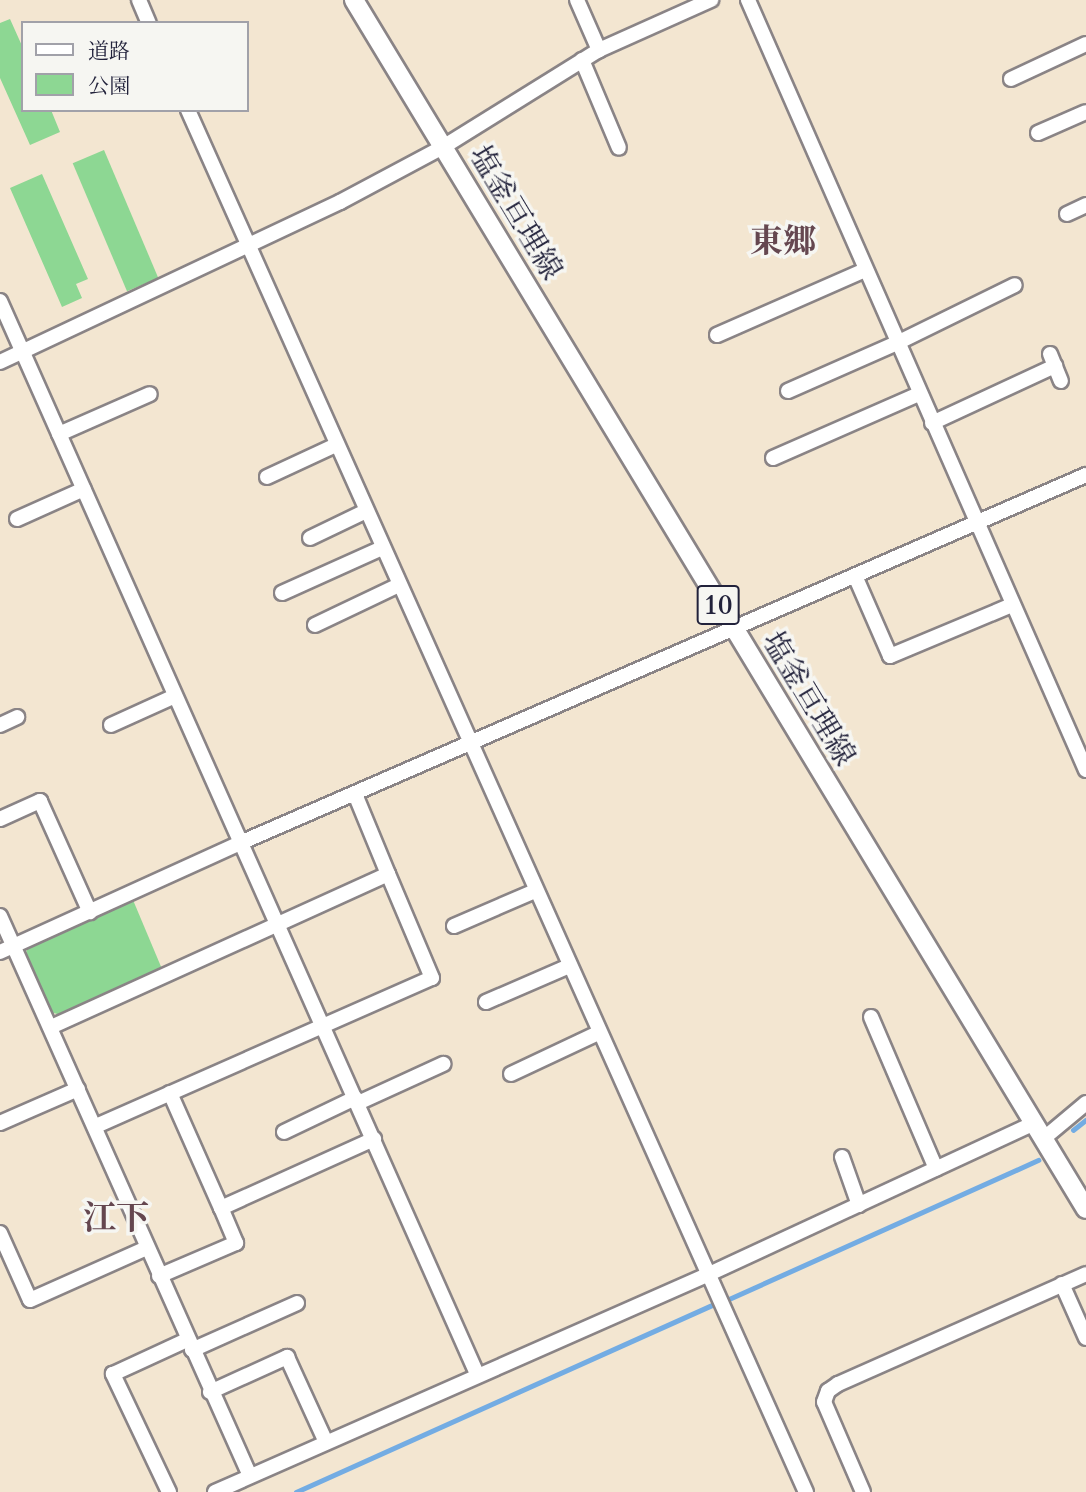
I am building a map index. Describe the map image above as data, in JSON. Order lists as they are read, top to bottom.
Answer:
{
  "streets": {
    "main road": ["塩釜亘理線", "10"]
  },
  "districts": ["東郷", "江下"],
  "legend": ["道路", "公園"]
}
